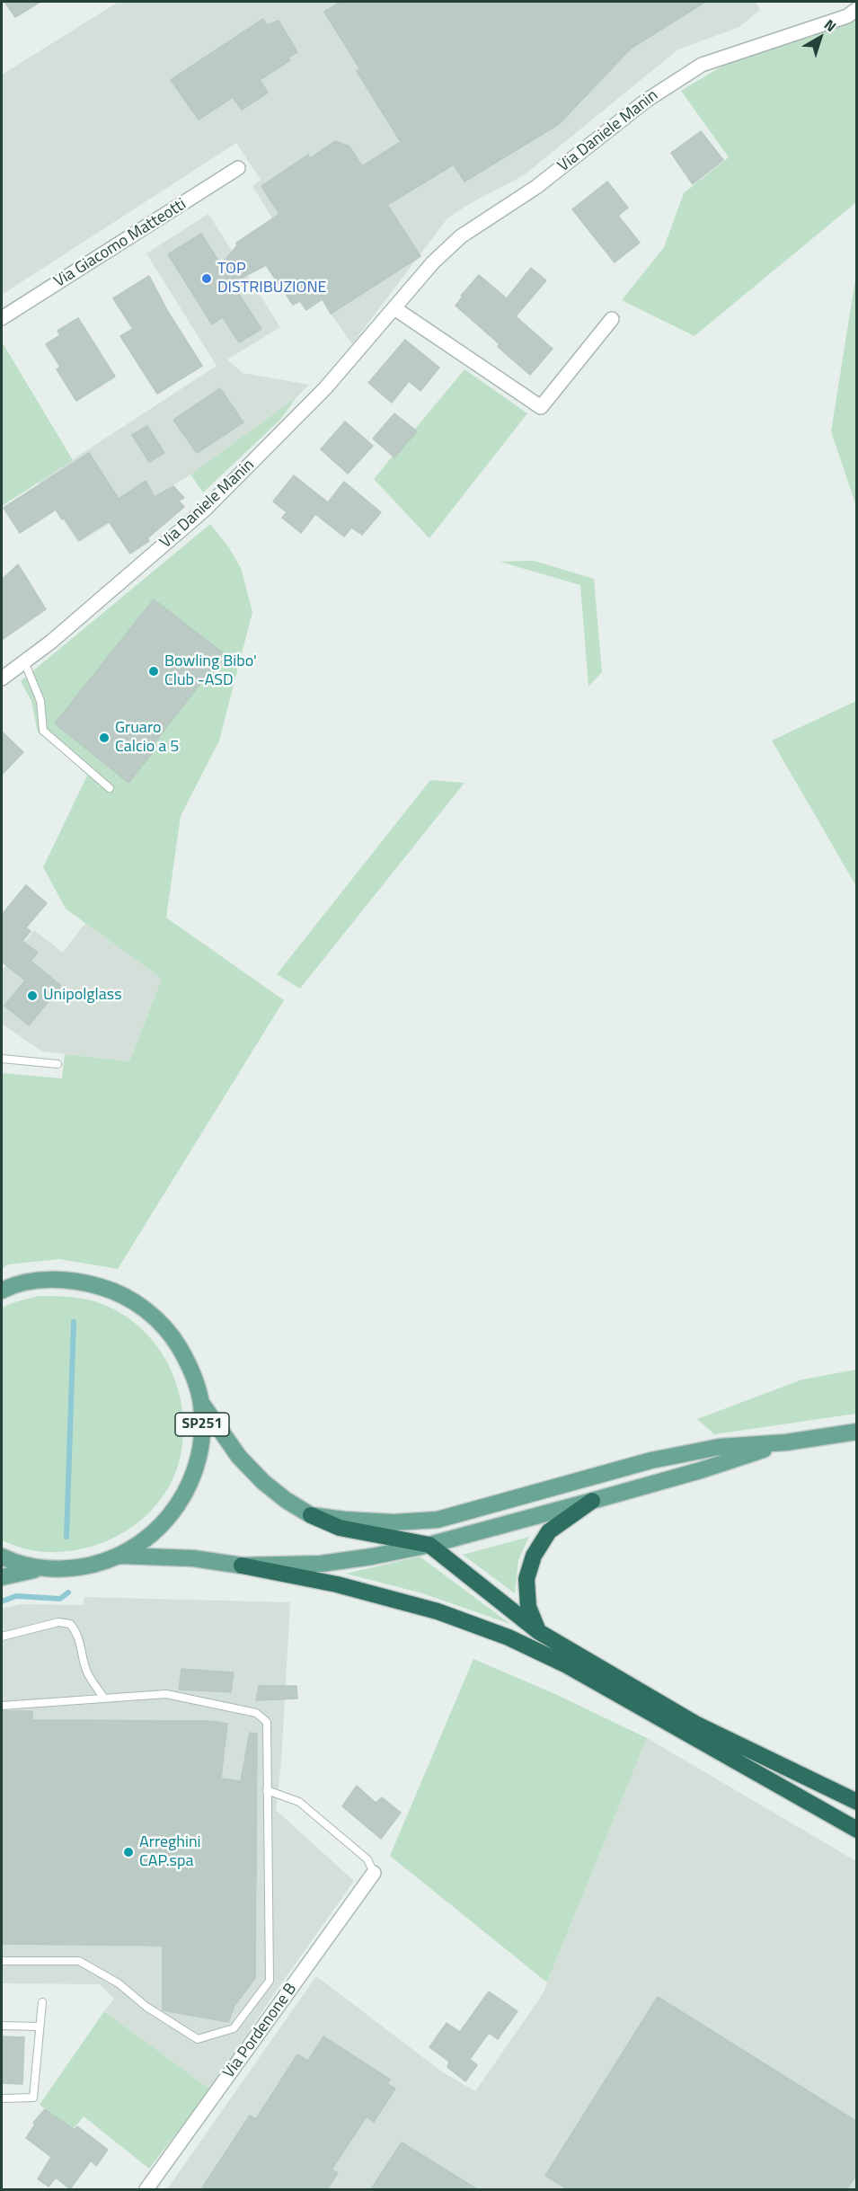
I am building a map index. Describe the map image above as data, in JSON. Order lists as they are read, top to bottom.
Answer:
{
  "streets": {
    "main road": ["SP251"],
    "street": ["Via Daniele Manin", "Via Giacomo Matteotti", "Via Pordenone B"]
  },
  "places": [
    "TOP DISTRIBUZIONE",
    "Bowling Bibo' Club -ASD",
    "Gruaro Calcio a 5",
    "Unipolglass",
    "Arreghini CAP.spa"
  ],
  "north": "top right"
}
